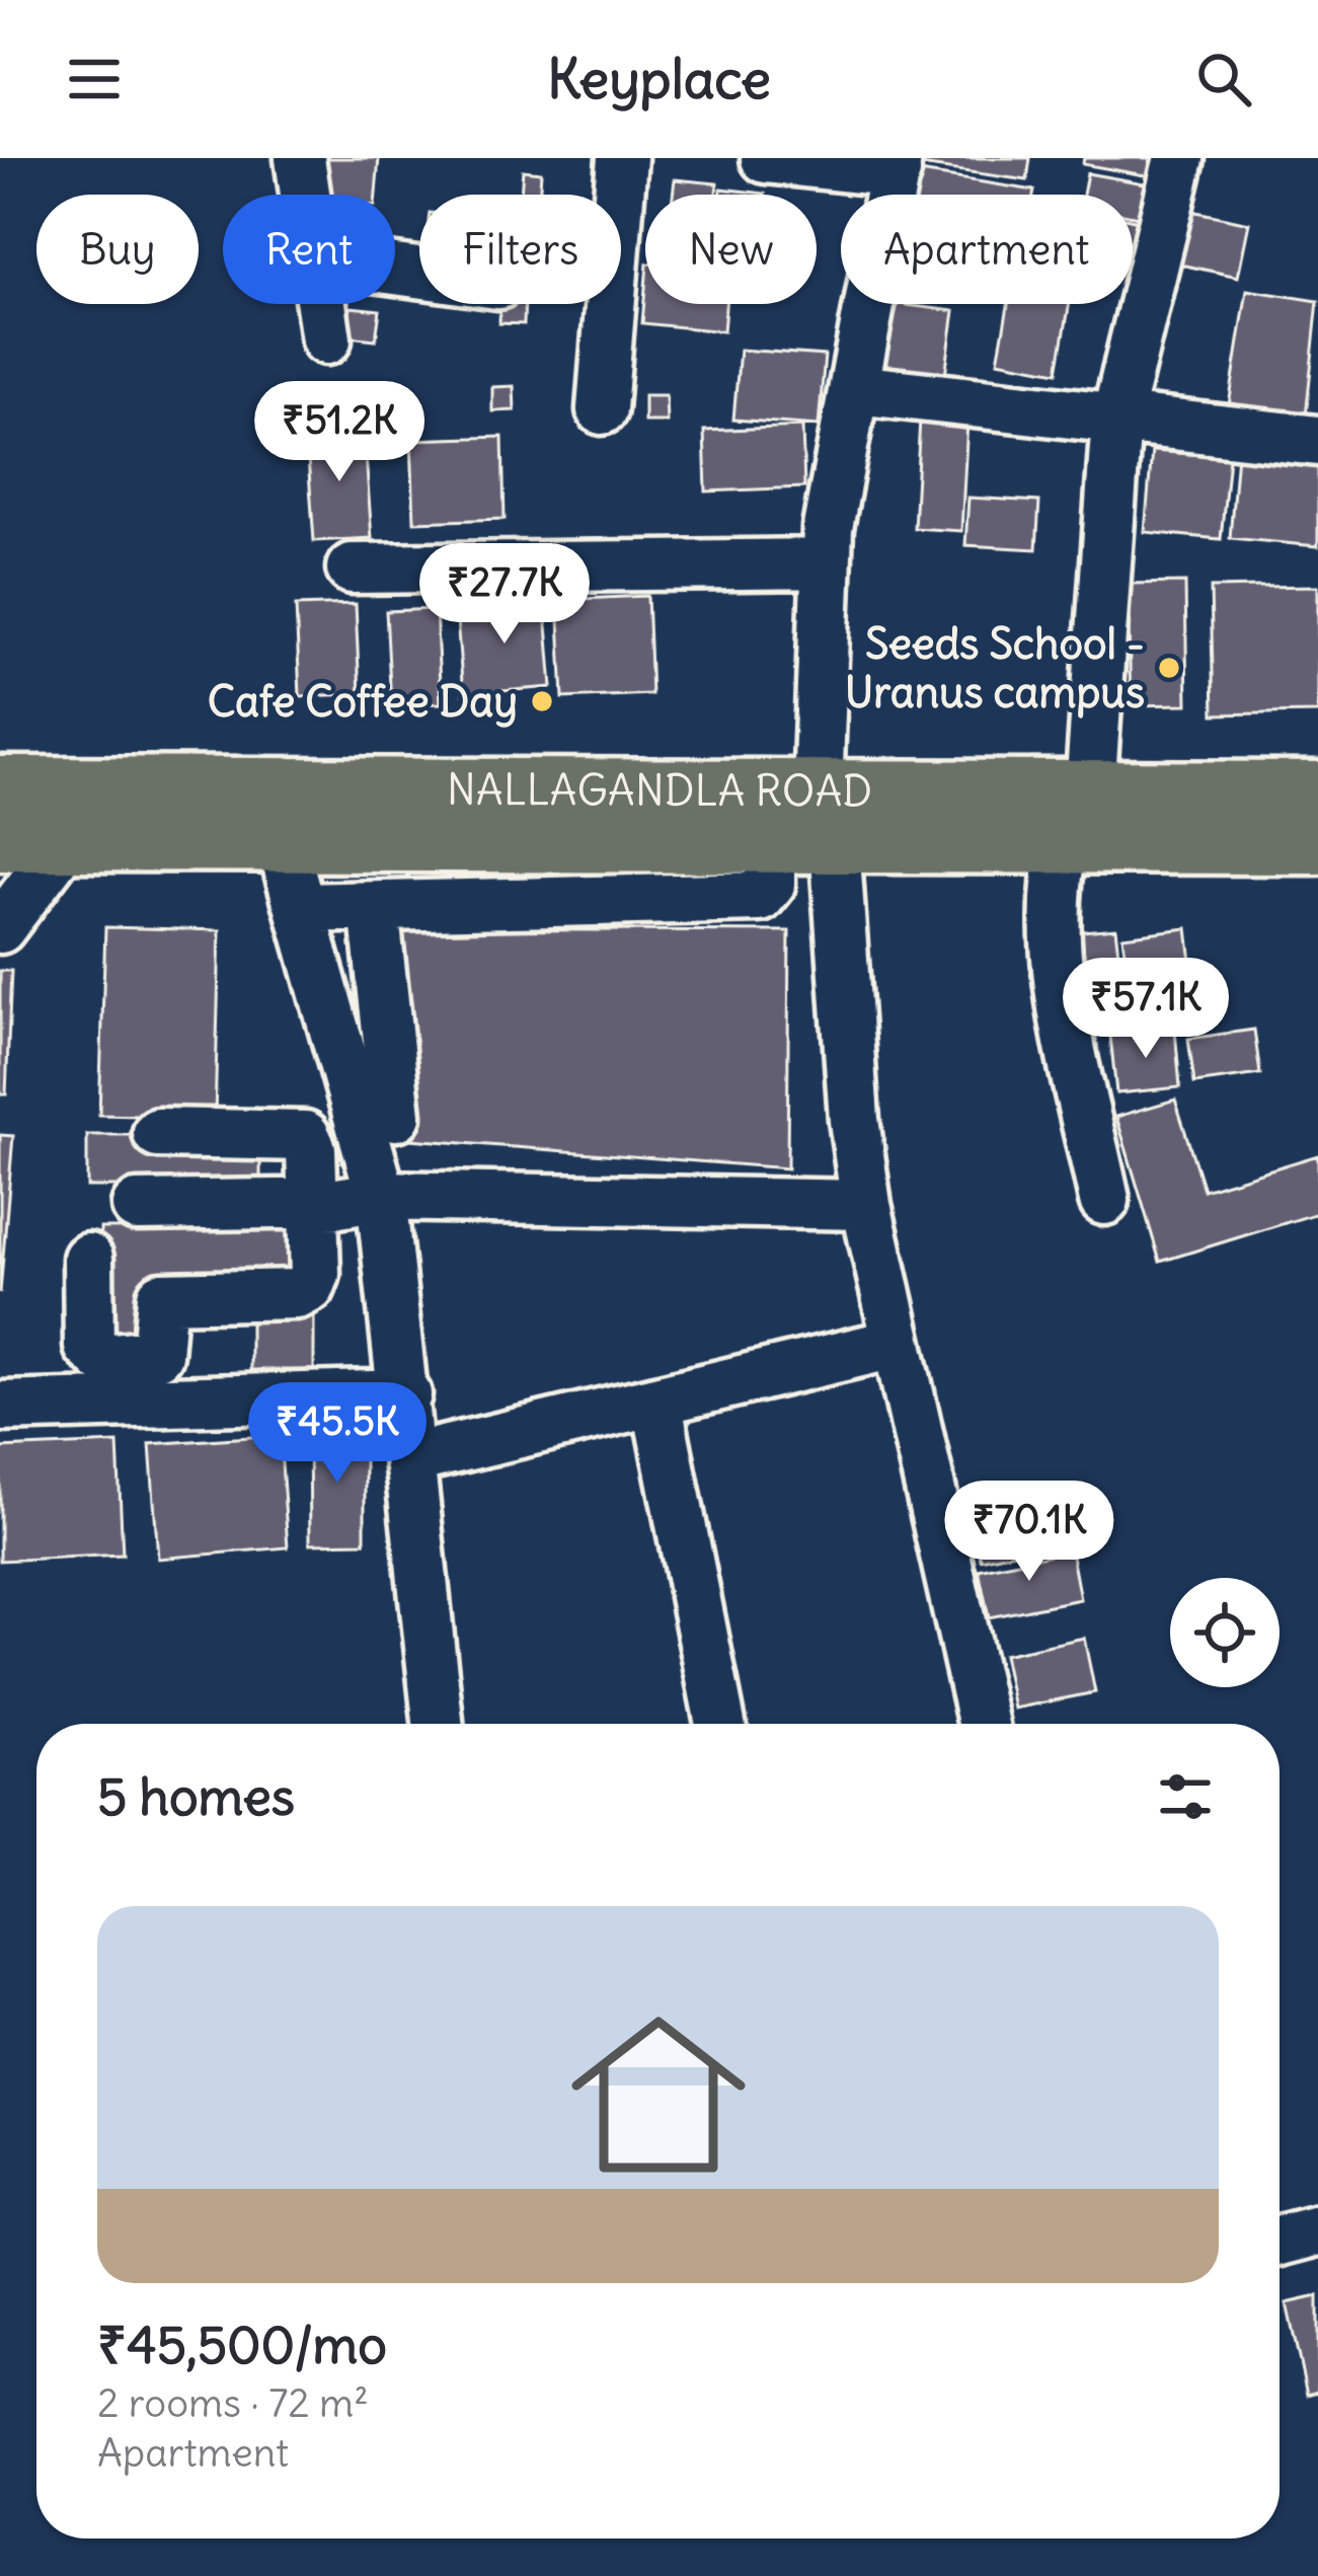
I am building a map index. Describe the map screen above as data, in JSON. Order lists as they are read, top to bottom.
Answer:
{
  "streets": {
    "main road": ["NALLAGANDLA ROAD"]
  },
  "places": ["Seeds School - Uranus campus", "Cafe Coffee Day"],
  "page": {
    "header": "Keyplace",
    "chip": [
      "Buy",
      "Rent",
      "Filters",
      "New",
      "Apartment"
    ],
    "price": [
      "₹51.2K",
      "₹27.7K",
      "₹57.1K",
      "₹45.5K",
      "₹70.1K"
    ],
    "heading": "5 homes",
    "list": [
      {
        "name": "₹45,500/mo",
        "note": "2 rooms · 72 m² · Apartment"
      }
    ]
  }
}
